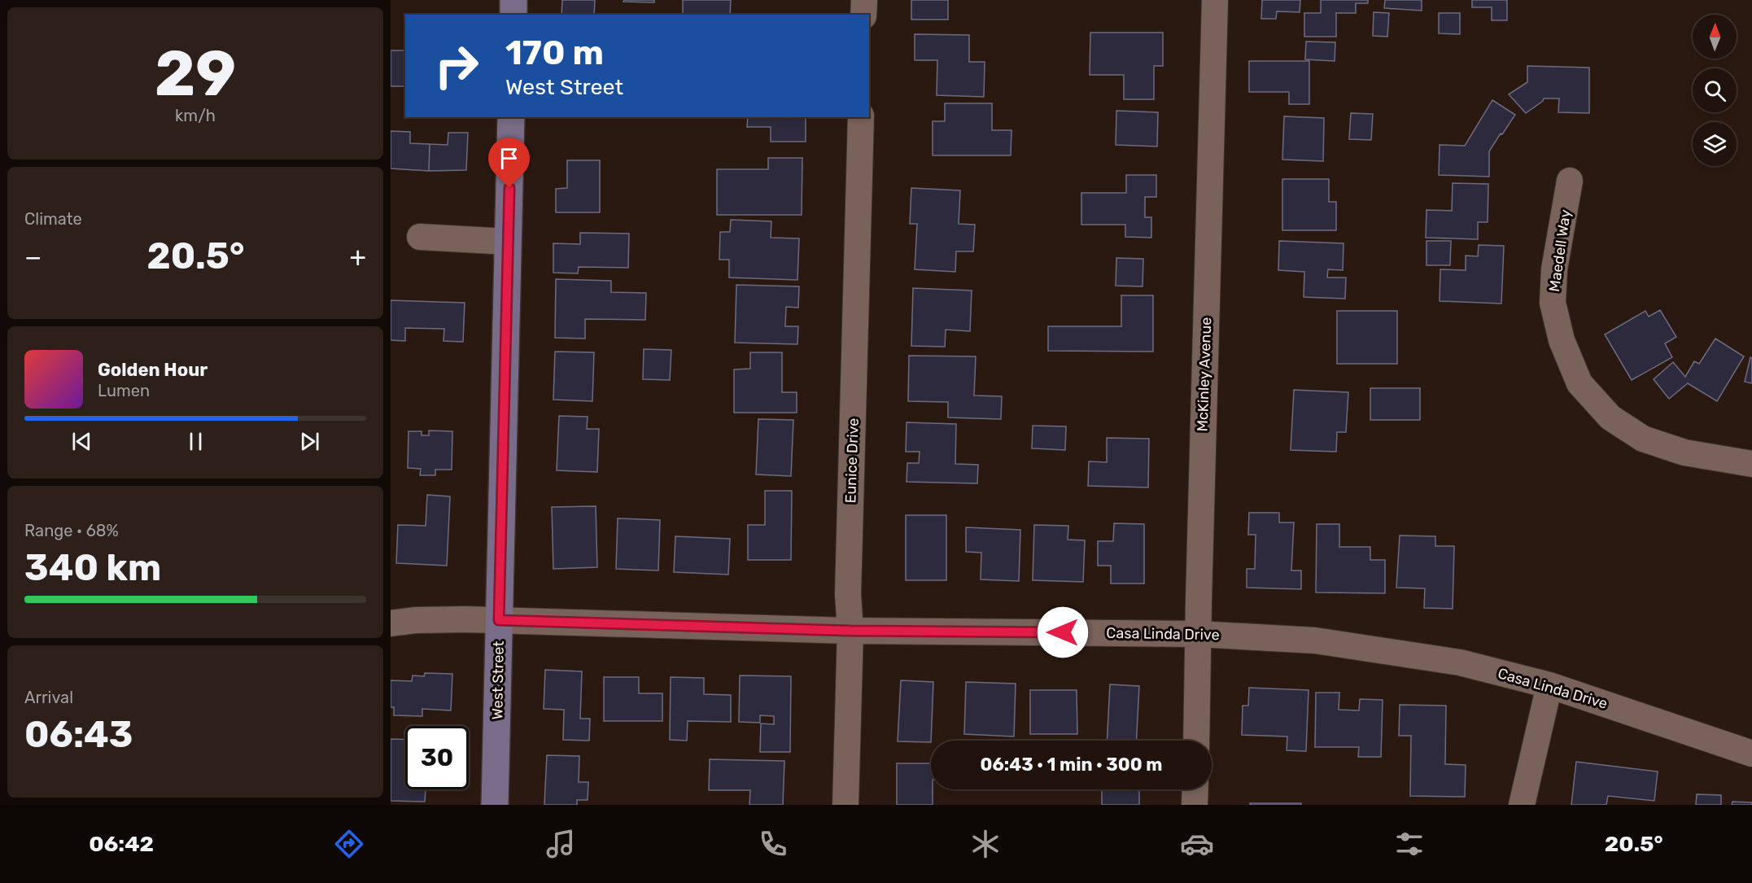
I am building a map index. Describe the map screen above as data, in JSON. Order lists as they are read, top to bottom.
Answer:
{
  "streets": {
    "main road": ["West Street"],
    "street": [
      "Maedell Way",
      "McKinley Avenue",
      "Eunice Drive",
      "Casa Linda Drive"
    ]
  },
  "crossings": [
    ["McKinley Avenue", "Casa Linda Drive"],
    ["Eunice Drive", "Casa Linda Drive"],
    ["Casa Linda Drive", "West Street"]
  ],
  "north": "top",
  "page": {
    "tile": [
      ["29", "km/h"],
      "Climate",
      ["Range · 68%", "340 km"],
      ["Arrival", "06:43"]
    ],
    "turn": ["170 m", "West Street"],
    "heat": ["−", "20.5°", "+"],
    "song": ["Golden Hour", "Lumen"],
    "limit": "30",
    "trip": "06:43 · 1 min · 300 m",
    "tabs": ["06:42", "20.5°"]
  }
}
